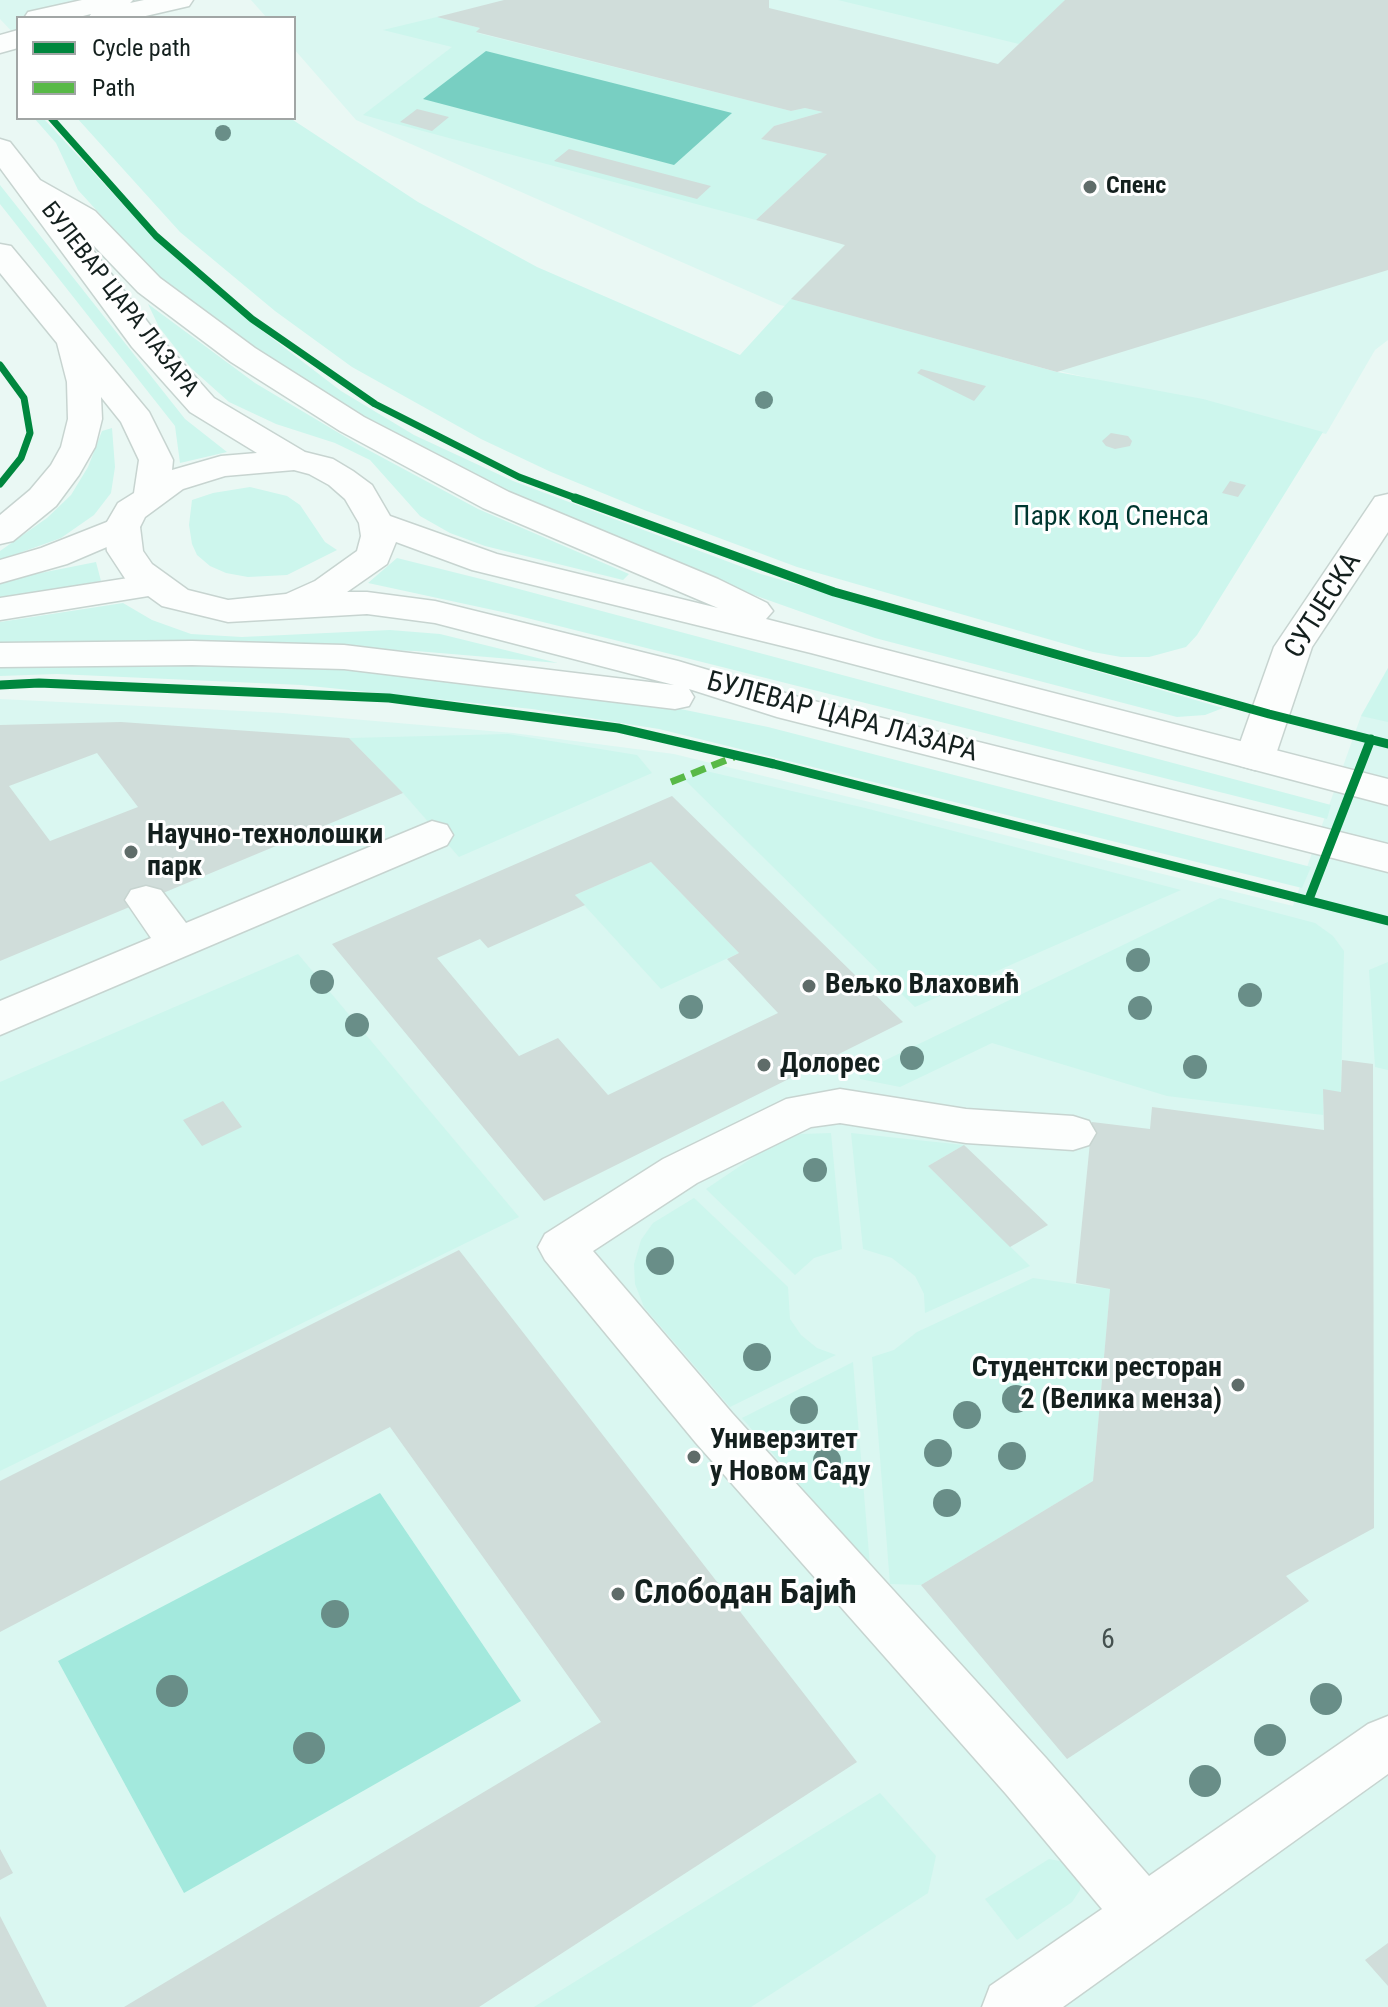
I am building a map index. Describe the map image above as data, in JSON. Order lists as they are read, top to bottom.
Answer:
{
  "streets": {
    "main road": ["БУЛЕВАР ЦАРА ЛАЗАРА", "СУТЈЕСКА"]
  },
  "parks": ["Парк код Спенса"],
  "places": [
    "Спенс",
    "Научно-технолошки парк",
    "Вељко Влаховић",
    "Долорес",
    "Студентски ресторан 2 (Велика менза)",
    "Универзитет у Новом Саду",
    "Слободан Бајић"
  ],
  "house_numbers": ["6"],
  "legend": ["Cycle path", "Path"]
}
